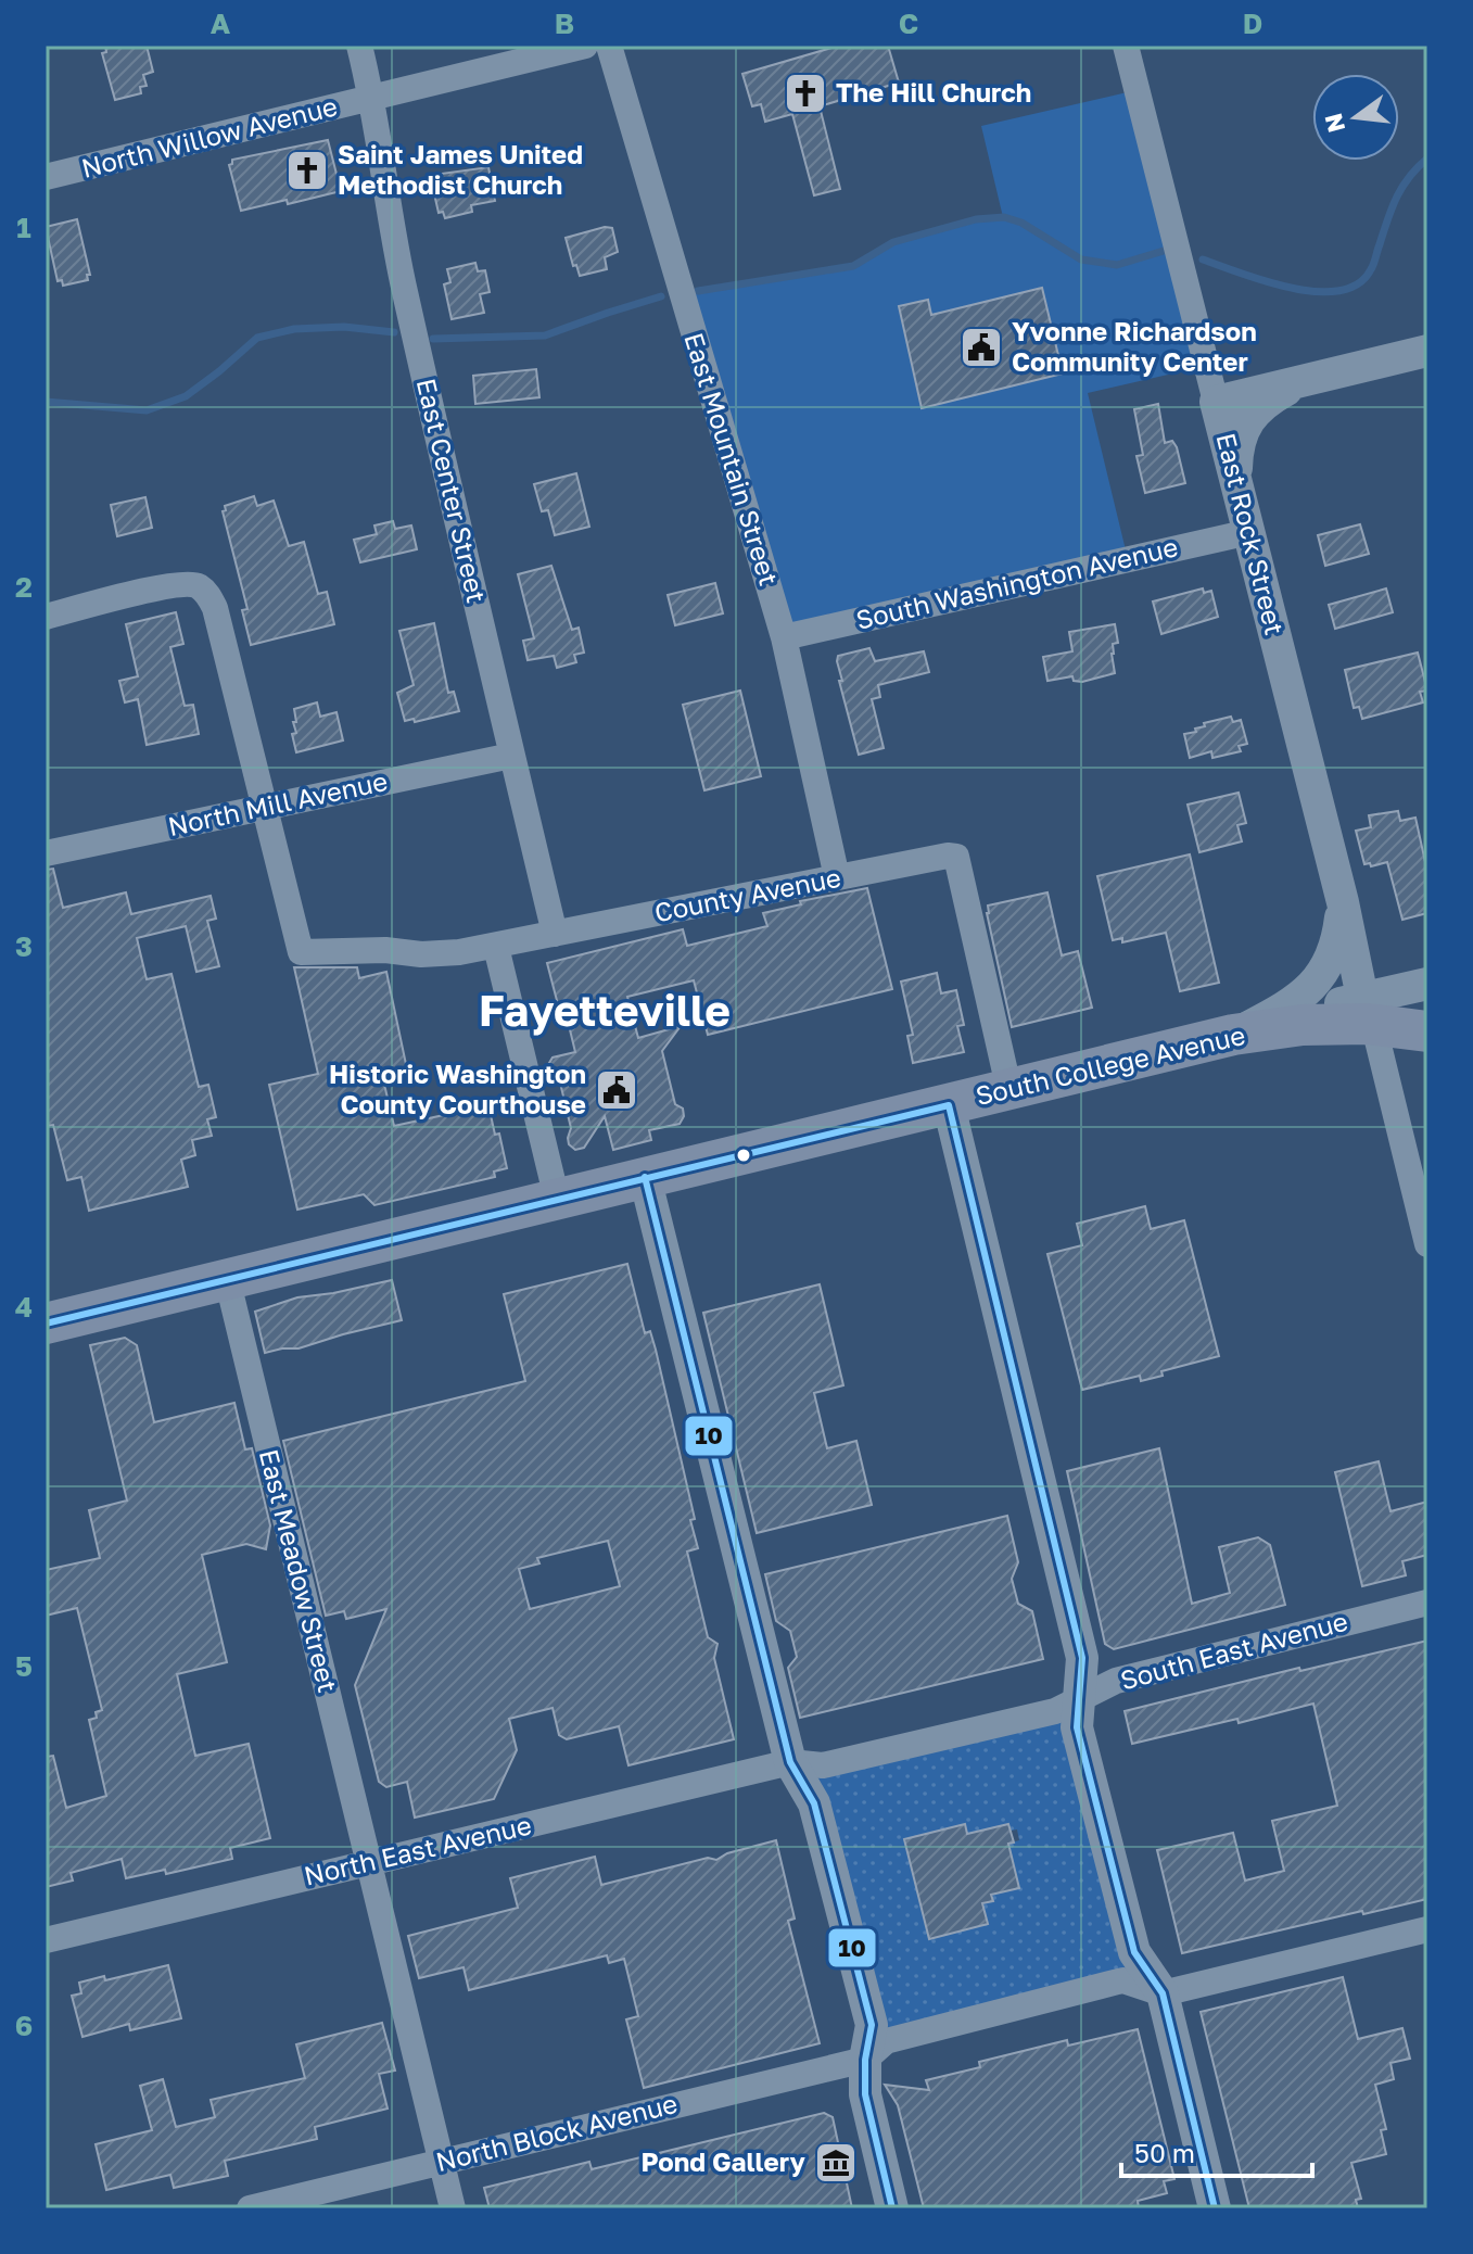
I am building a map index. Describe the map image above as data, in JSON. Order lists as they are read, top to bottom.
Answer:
{
  "streets": {
    "main road": ["South College Avenue"],
    "street": [
      "North Willow Avenue",
      "East Mountain Street",
      "East Center Street",
      "East Rock Street",
      "South Washington Avenue",
      "North Mill Avenue",
      "County Avenue",
      "East Meadow Street",
      "South East Avenue",
      "North East Avenue",
      "North Block Avenue"
    ]
  },
  "crossings": [
    ["North Willow Avenue", "East Center Street"],
    ["East Mountain Street", "South Washington Avenue"],
    ["East Mountain Street", "County Avenue"],
    ["East Center Street", "North Mill Avenue"],
    ["East Center Street", "County Avenue"],
    ["East Rock Street", "South Washington Avenue"],
    ["East Rock Street", "South College Avenue"],
    ["North Mill Avenue", "County Avenue"],
    ["County Avenue", "South College Avenue"],
    ["South College Avenue", "East Meadow Street"],
    ["East Meadow Street", "North East Avenue"],
    ["East Meadow Street", "North Block Avenue"],
    ["South East Avenue", "North East Avenue"]
  ],
  "districts": ["Fayetteville"],
  "places": {
    "church": ["The Hill Church", "Saint James United Methodist Church"],
    "public building": ["Yvonne Richardson Community Center", "Historic Washington County Courthouse"],
    "museum": ["Pond Gallery"]
  },
  "lines": ["transit line 10"],
  "scale_bar": "50 m",
  "north": "left",
  "grid": {
    "columns": [
      "A",
      "B",
      "C",
      "D"
    ],
    "rows": [
      "1",
      "2",
      "3",
      "4",
      "5",
      "6"
    ]
  }
}
